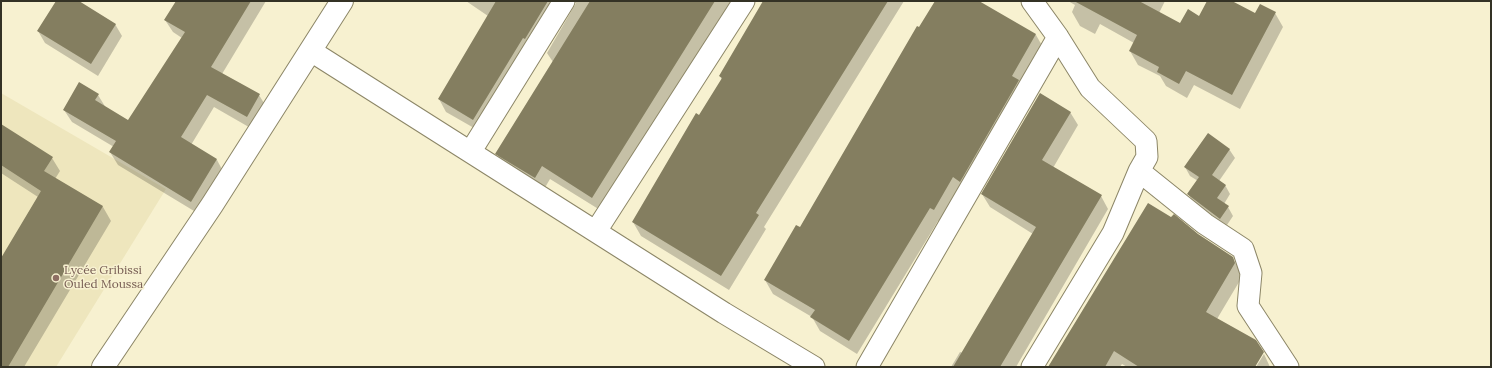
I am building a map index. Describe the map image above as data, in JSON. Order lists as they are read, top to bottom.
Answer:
{
  "places": ["Lycée Gribissi Ouled Moussa"]
}
